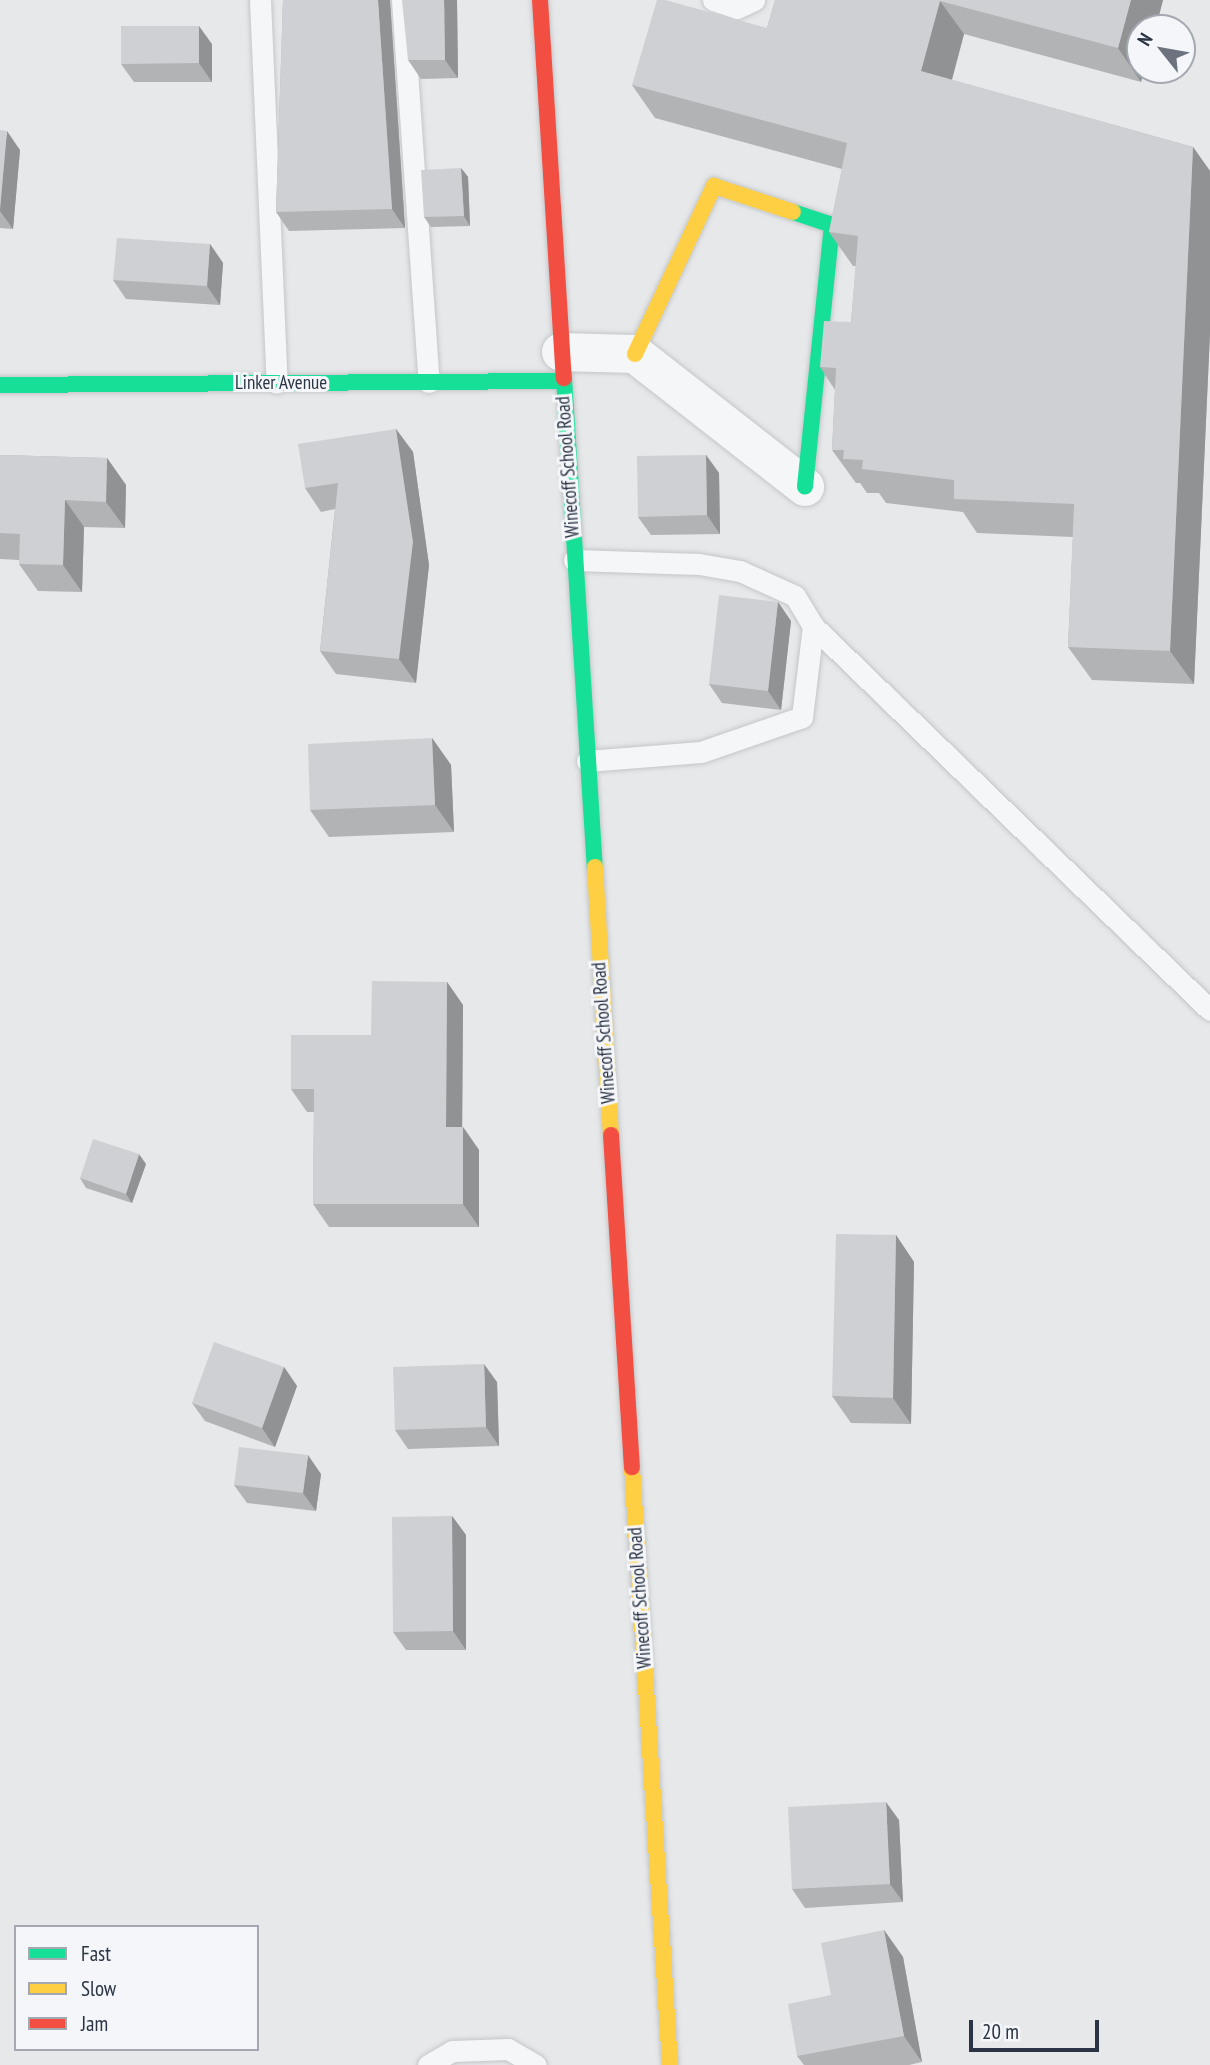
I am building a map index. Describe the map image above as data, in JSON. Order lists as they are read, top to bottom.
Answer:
{
  "streets": {
    "street": ["Linker Avenue", "Winecoff School Road"]
  },
  "crossings": [
    ["Linker Avenue", "Winecoff School Road"]
  ],
  "legend": ["Fast", "Slow", "Jam"],
  "scale_bar": "20 m",
  "north": "top left"
}
